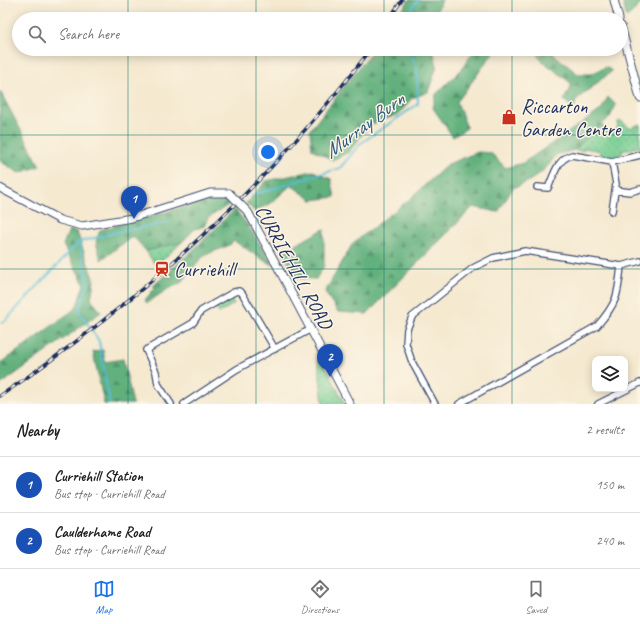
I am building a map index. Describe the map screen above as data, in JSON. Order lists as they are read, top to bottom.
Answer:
{
  "streets": {
    "street": ["CURRIEHILL ROAD"]
  },
  "water": ["Murray Burn"],
  "places": {
    "shop": ["Riccarton Garden Centre"],
    "station": ["Curriehill"]
  },
  "page": {
    "search": "Search here",
    "pins": ["1", "2"],
    "heading": ["Nearby", "2 results"],
    "list": [
      {
        "mark": "1",
        "name": "Curriehill Station",
        "note": "Bus stop · Curriehill Road",
        "value": "150 m"
      },
      {
        "mark": "2",
        "name": "Caulderhame Road",
        "note": "Bus stop · Curriehill Road",
        "value": "240 m"
      }
    ],
    "nav": ["Map", "Directions", "Saved"]
  }
}
